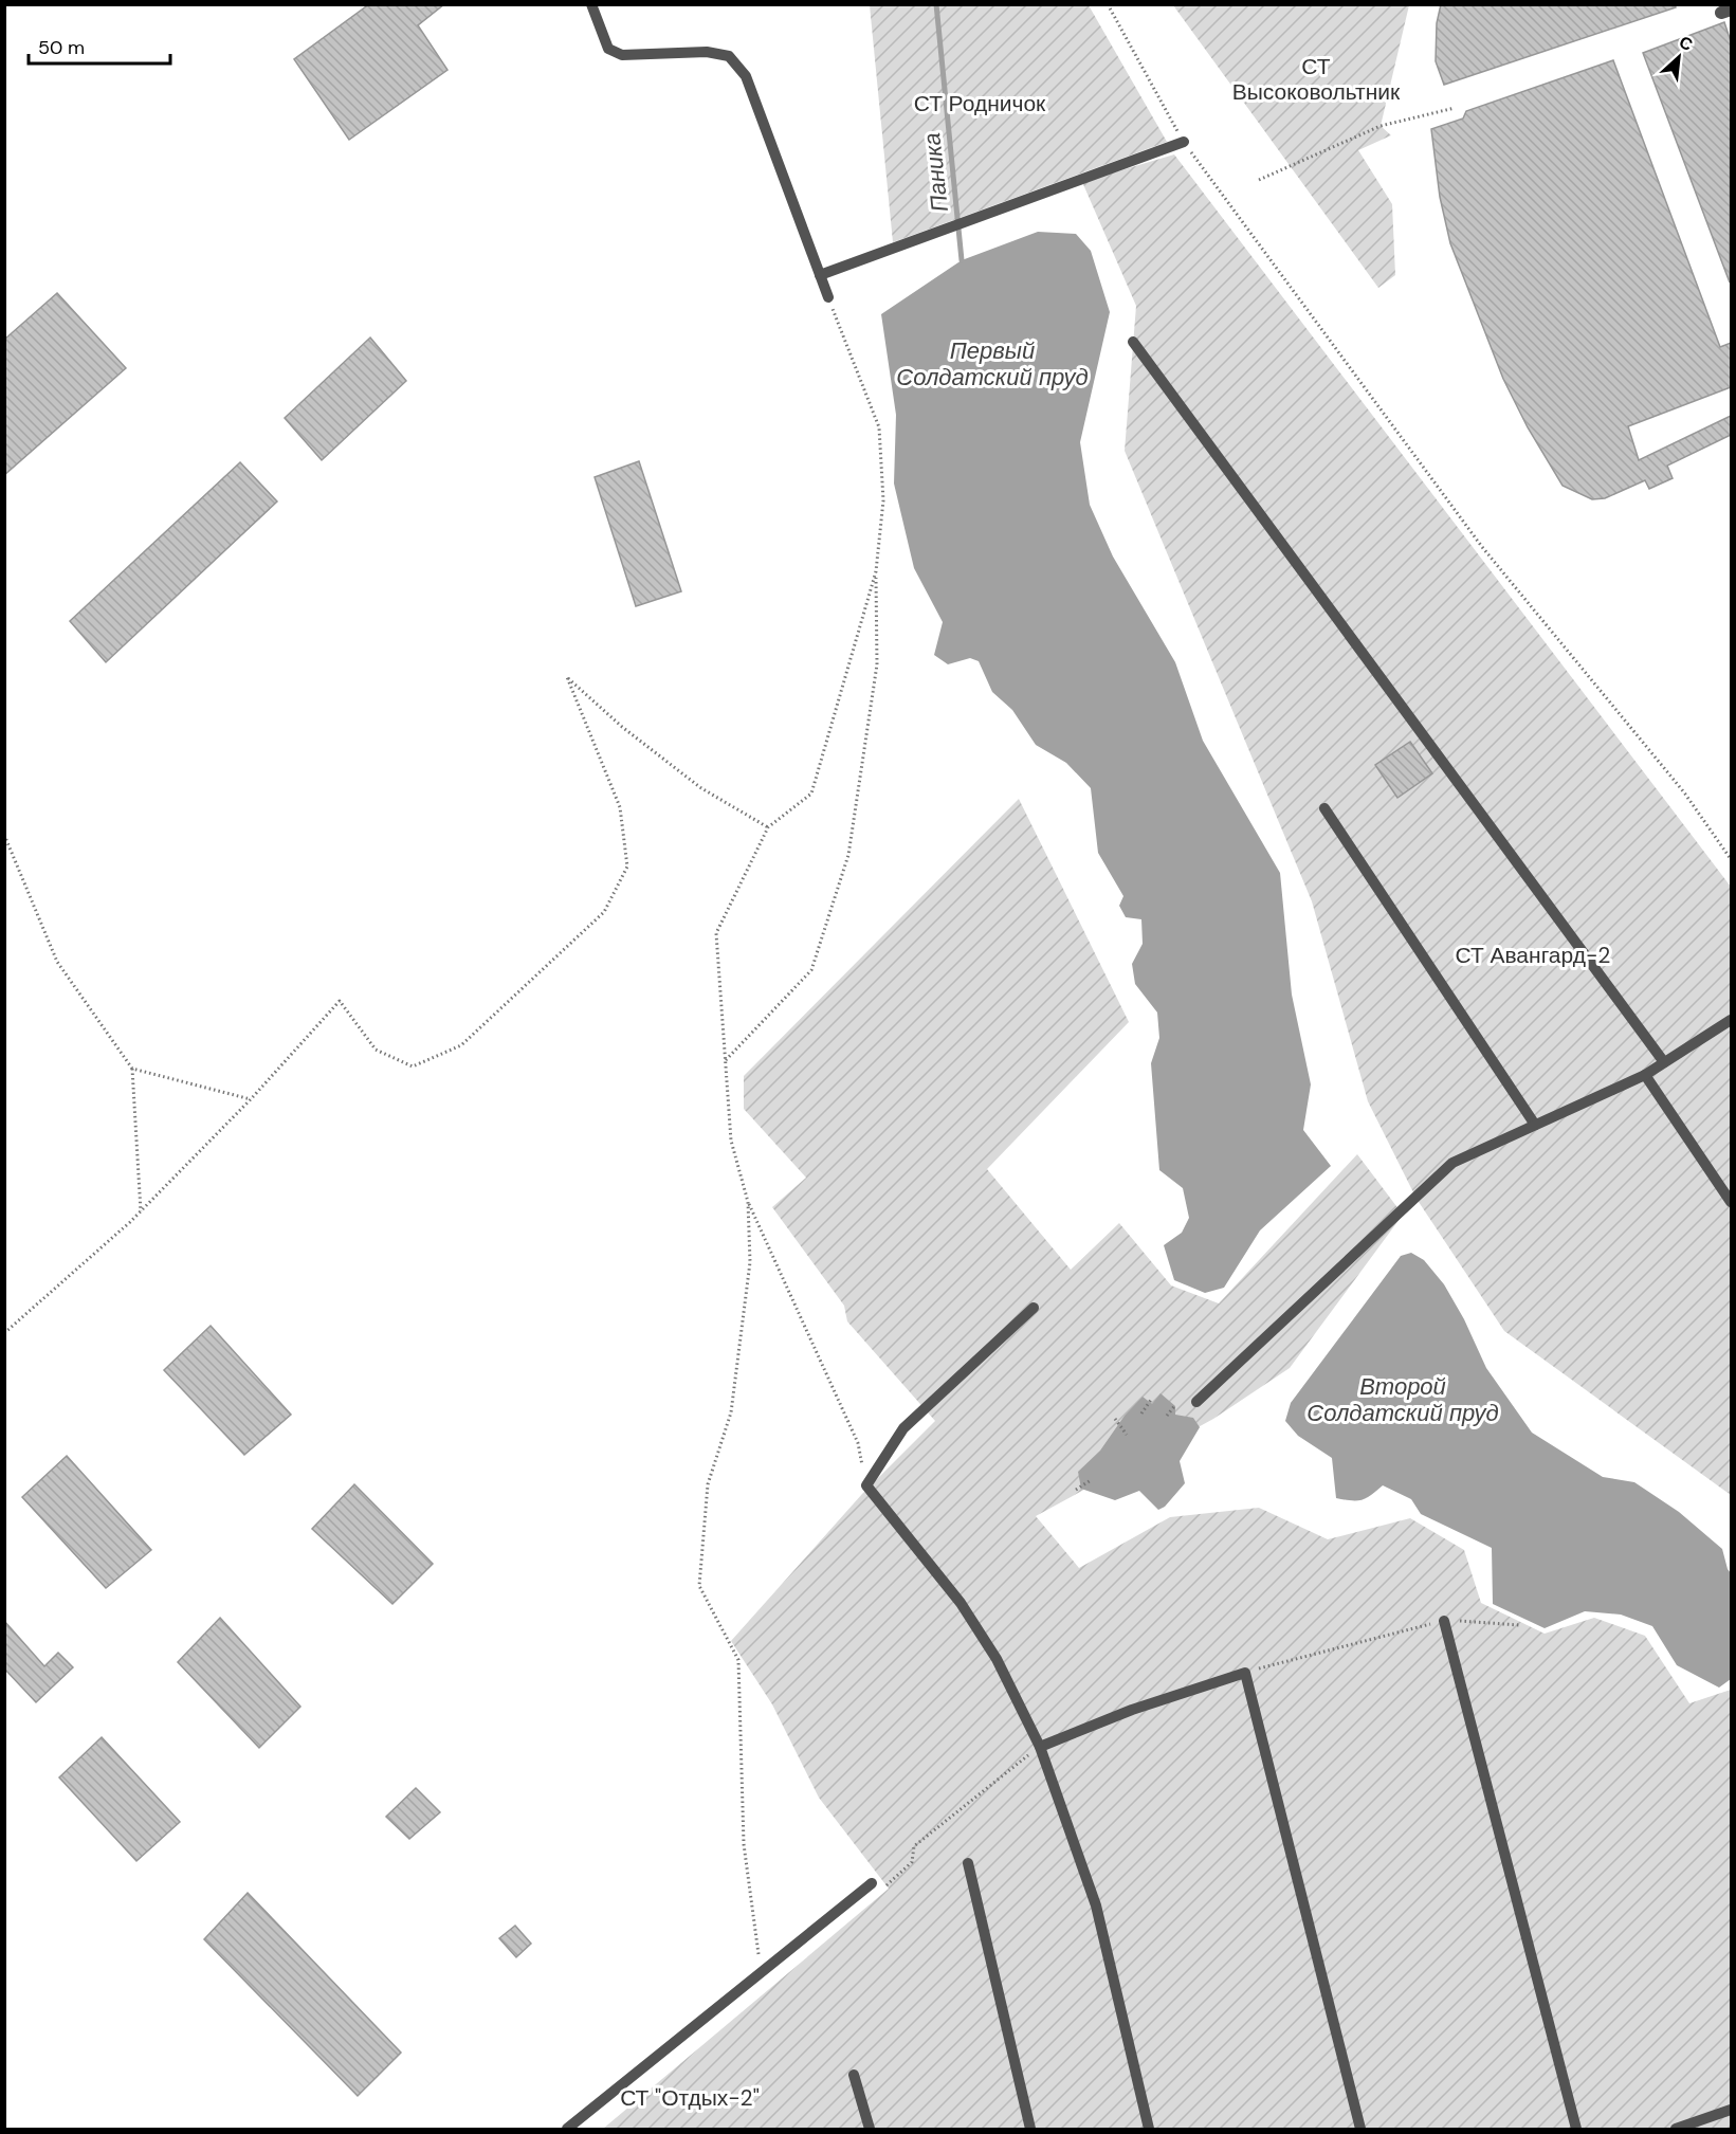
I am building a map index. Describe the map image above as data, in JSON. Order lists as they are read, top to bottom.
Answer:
{
  "water": ["Паника", "Первый Солдатский пруд", "Второй Солдатский пруд"],
  "parks": [
    "СТ Высоковольтник",
    "СТ Родничок",
    "СТ Авангард-2",
    "СТ \"Отдых-2\""
  ],
  "scale_bar": "50 m",
  "north": "top right"
}
